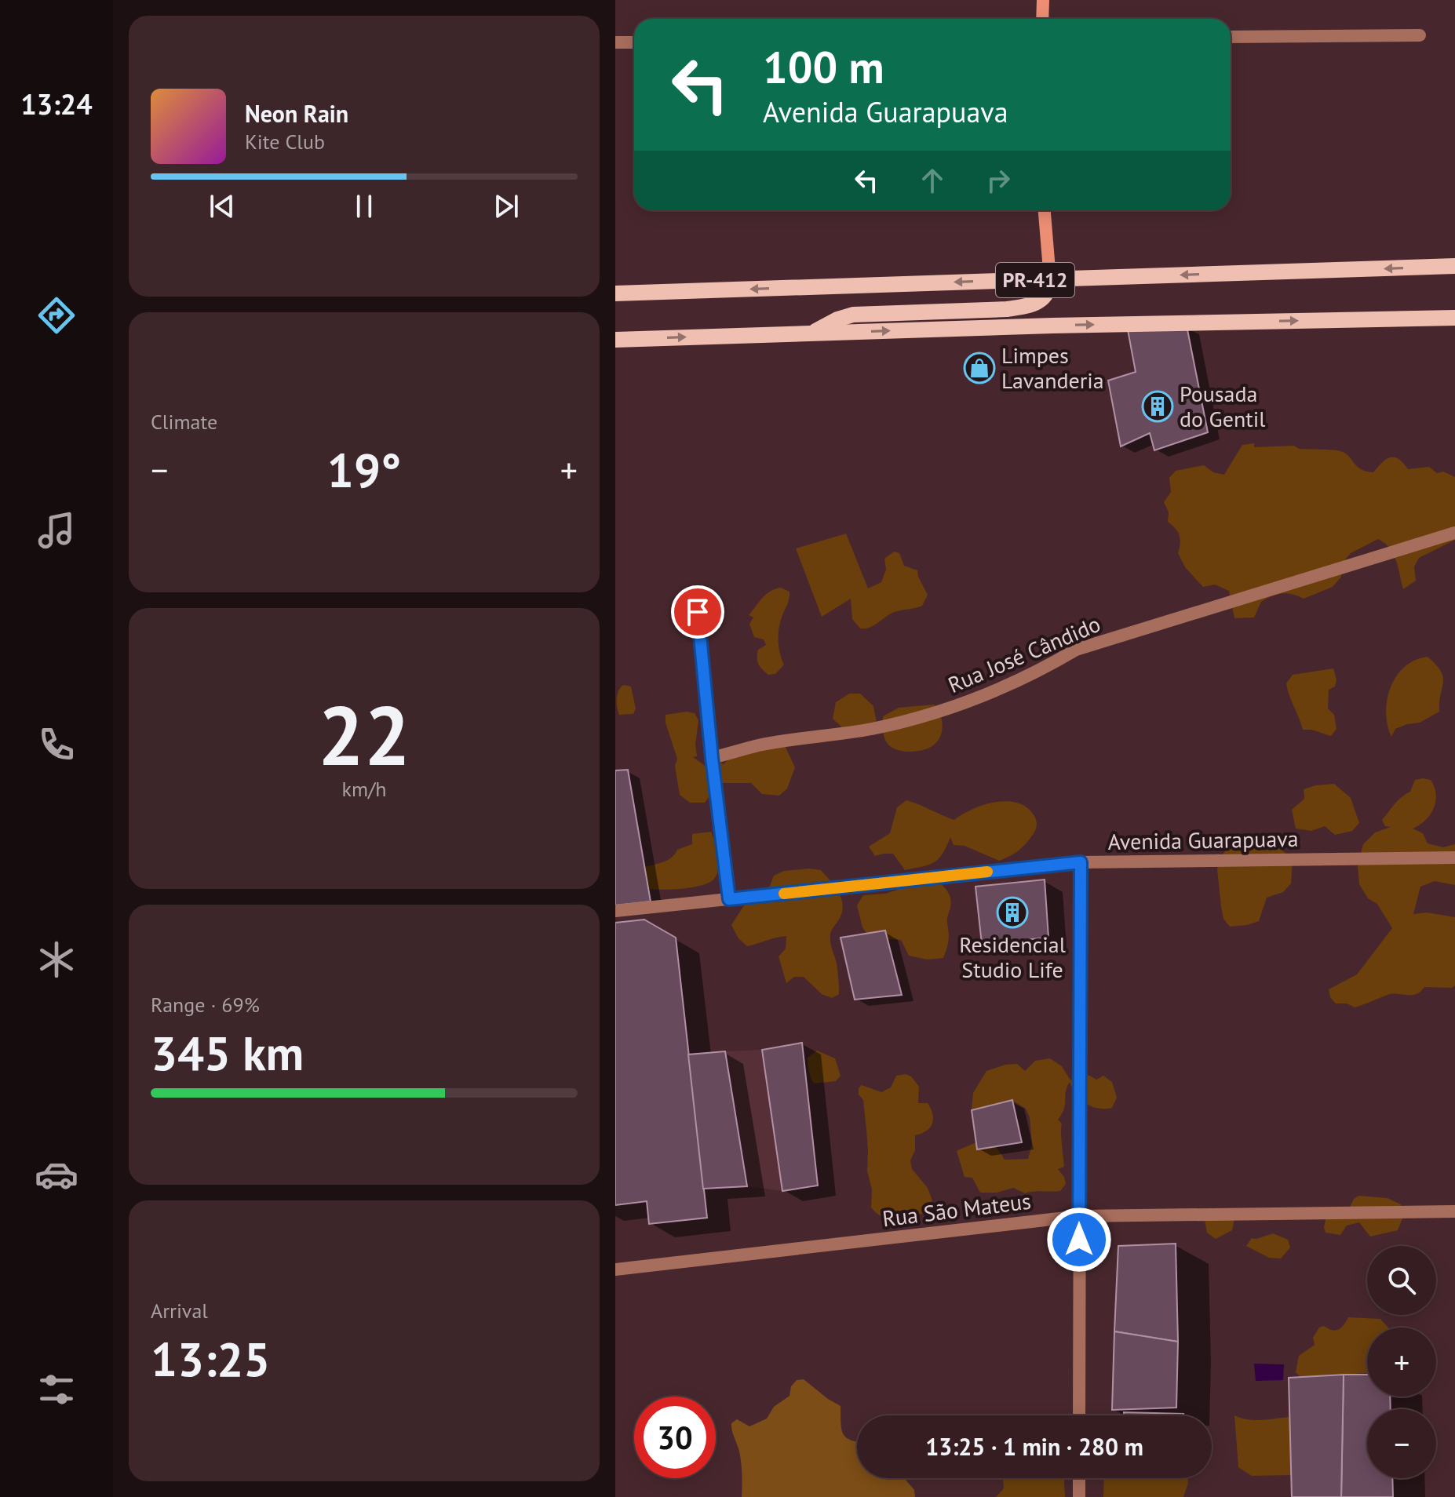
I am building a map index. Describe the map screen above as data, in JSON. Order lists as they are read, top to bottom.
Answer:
{
  "streets": {
    "main road": ["PR-412"],
    "street": ["Rua José Cândido", "Avenida Guarapuava", "Rua São Mateus"]
  },
  "places": {
    "shop": ["Limpes Lavanderia"],
    "building": ["Pousada do Gentil", "Residencial Studio Life"]
  },
  "page": {
    "tabs": "13:24",
    "turn": ["100 m", "Avenida Guarapuava"],
    "song": ["Neon Rain", "Kite Club"],
    "tile": [
      "Climate",
      ["22", "km/h"],
      ["Range · 69%", "345 km"],
      ["Arrival", "13:25"]
    ],
    "heat": ["−", "19°", "+"],
    "map_buttons": ["+", "−"],
    "limit": "30",
    "trip": "13:25 · 1 min · 280 m"
  }
}
